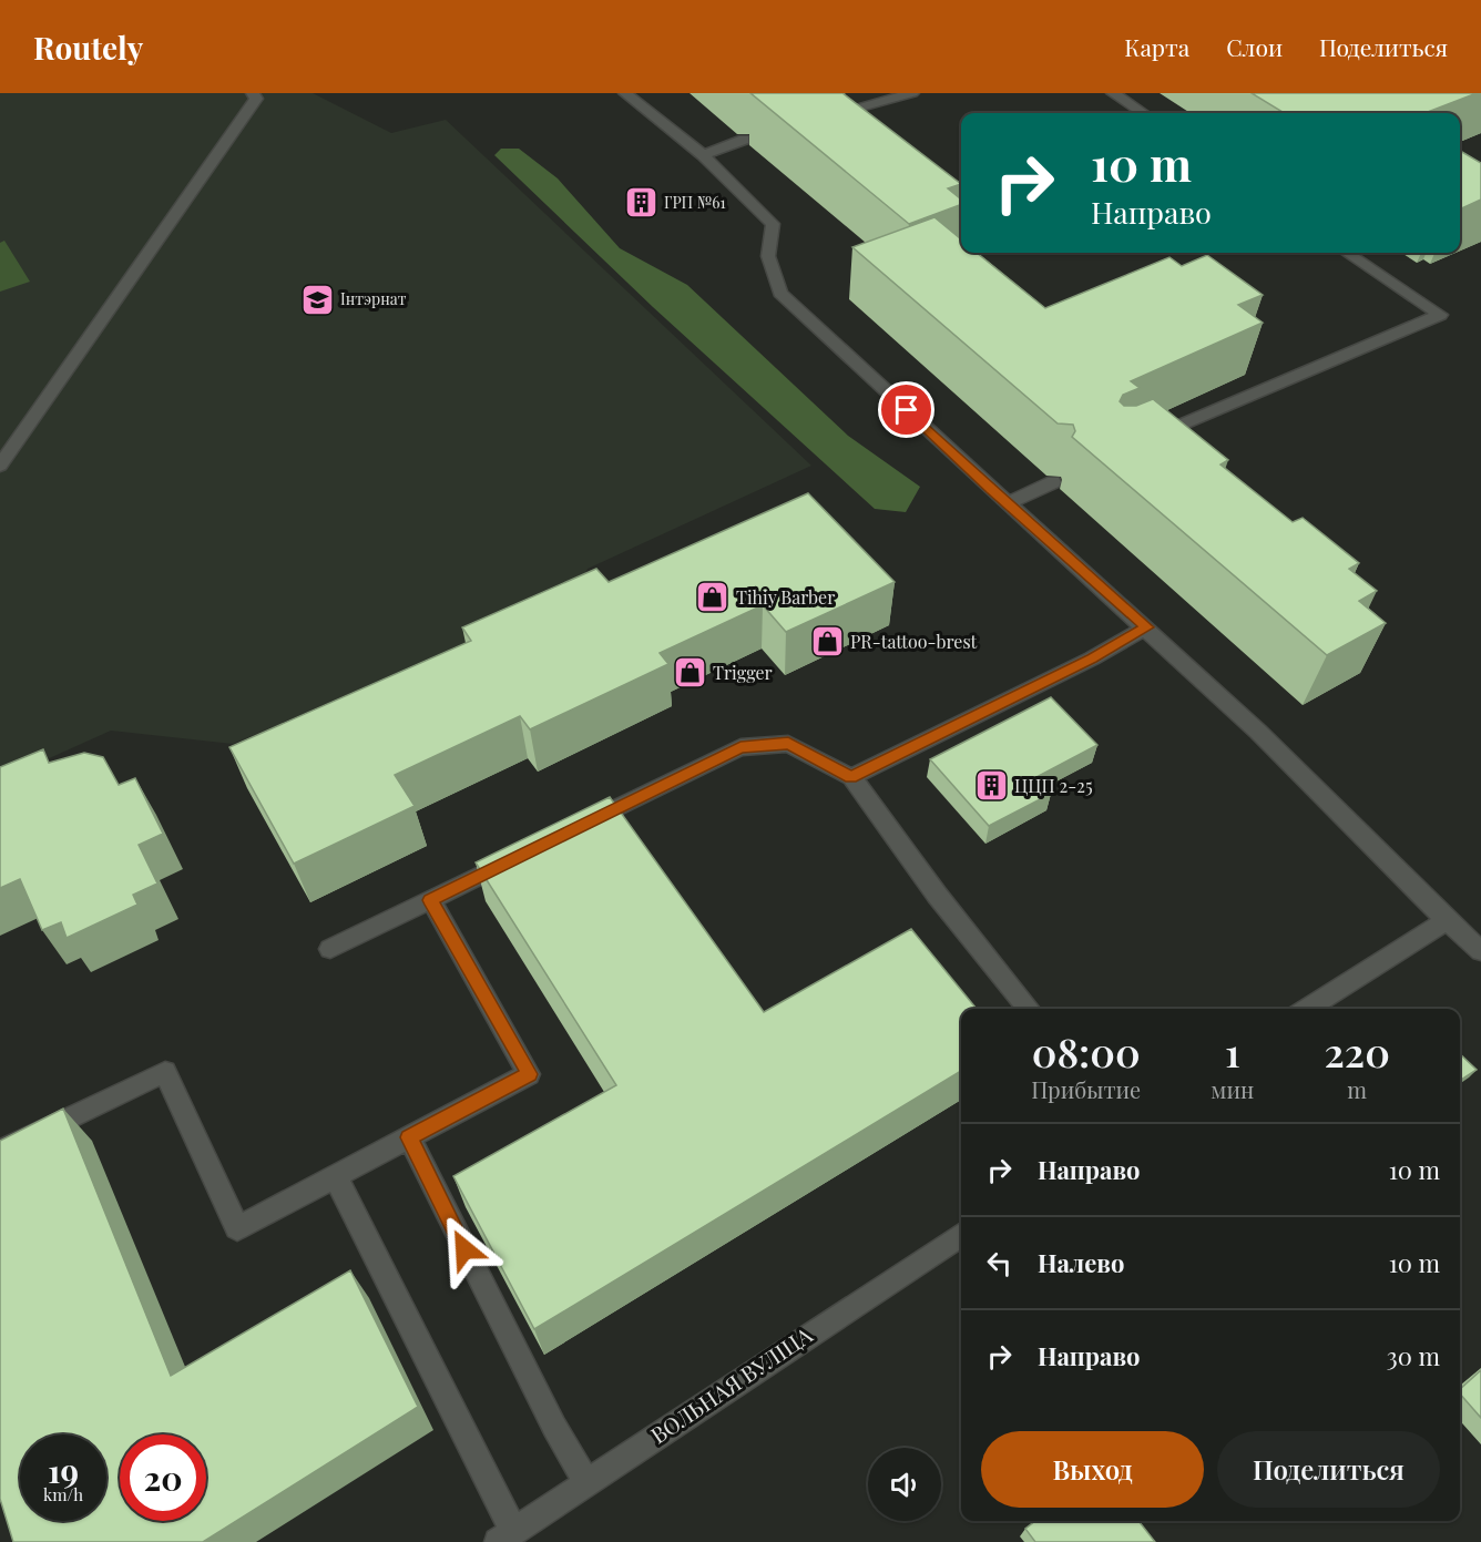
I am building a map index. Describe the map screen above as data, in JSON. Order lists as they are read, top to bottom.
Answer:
{
  "streets": {
    "street": ["ВОЛЬНАЯ ВУЛІЦА"]
  },
  "places": {
    "building": ["ГРП №61", "ЦЦП 2-25"],
    "school or university": ["Інтэрнат"],
    "shop": ["Tihiy Barber", "PR-tattoo-brest", "Trigger"]
  },
  "page": {
    "header": "Routely",
    "nav": ["Карта", "Слои", "Поделиться"],
    "turn": ["10 m", "Направо"],
    "eta": [
      "08:00",
      "Прибытие",
      "1",
      "мин",
      "220",
      "m"
    ],
    "list": [
      {
        "name": "Направо",
        "value": "10 m"
      },
      {
        "name": "Налево",
        "value": "10 m"
      },
      {
        "name": "Направо",
        "value": "30 m"
      }
    ],
    "buttons": ["Выход", "Поделиться"],
    "speed": "19 km/h",
    "limit": "20"
  }
}
